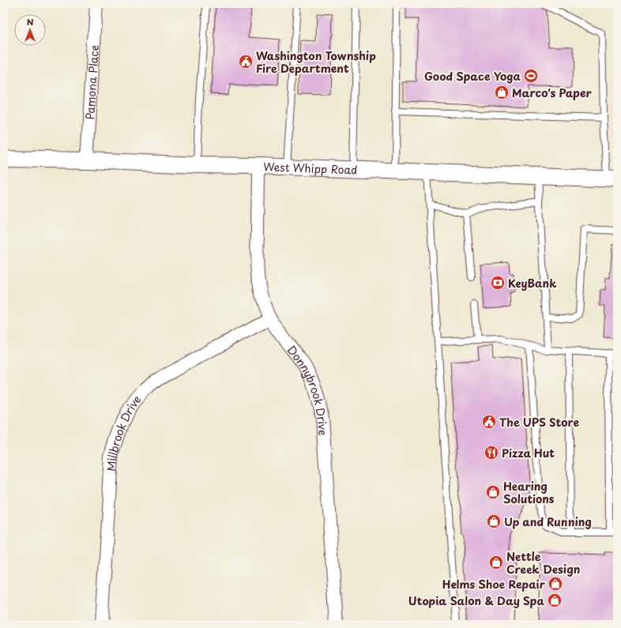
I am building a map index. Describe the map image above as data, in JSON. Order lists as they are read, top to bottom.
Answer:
{
  "streets": {
    "street": [
      "Pamona Place",
      "West Whipp Road",
      "Donnybrook Drive",
      "Millbrook Drive"
    ]
  },
  "crossings": [
    ["Pamona Place", "West Whipp Road"],
    ["West Whipp Road", "Donnybrook Drive"],
    ["Donnybrook Drive", "Millbrook Drive"]
  ],
  "places": {
    "public building": ["Washington Township Fire Department", "The UPS Store"],
    "sports": ["Good Space Yoga"],
    "shop": [
      "Marco's Paper",
      "Hearing Solutions",
      "Up and Running",
      "Nettle Creek Design",
      "Helms Shoe Repair",
      "Utopia Salon & Day Spa"
    ],
    "bank": ["KeyBank"],
    "restaurant": ["Pizza Hut"]
  },
  "north": "top"
}
